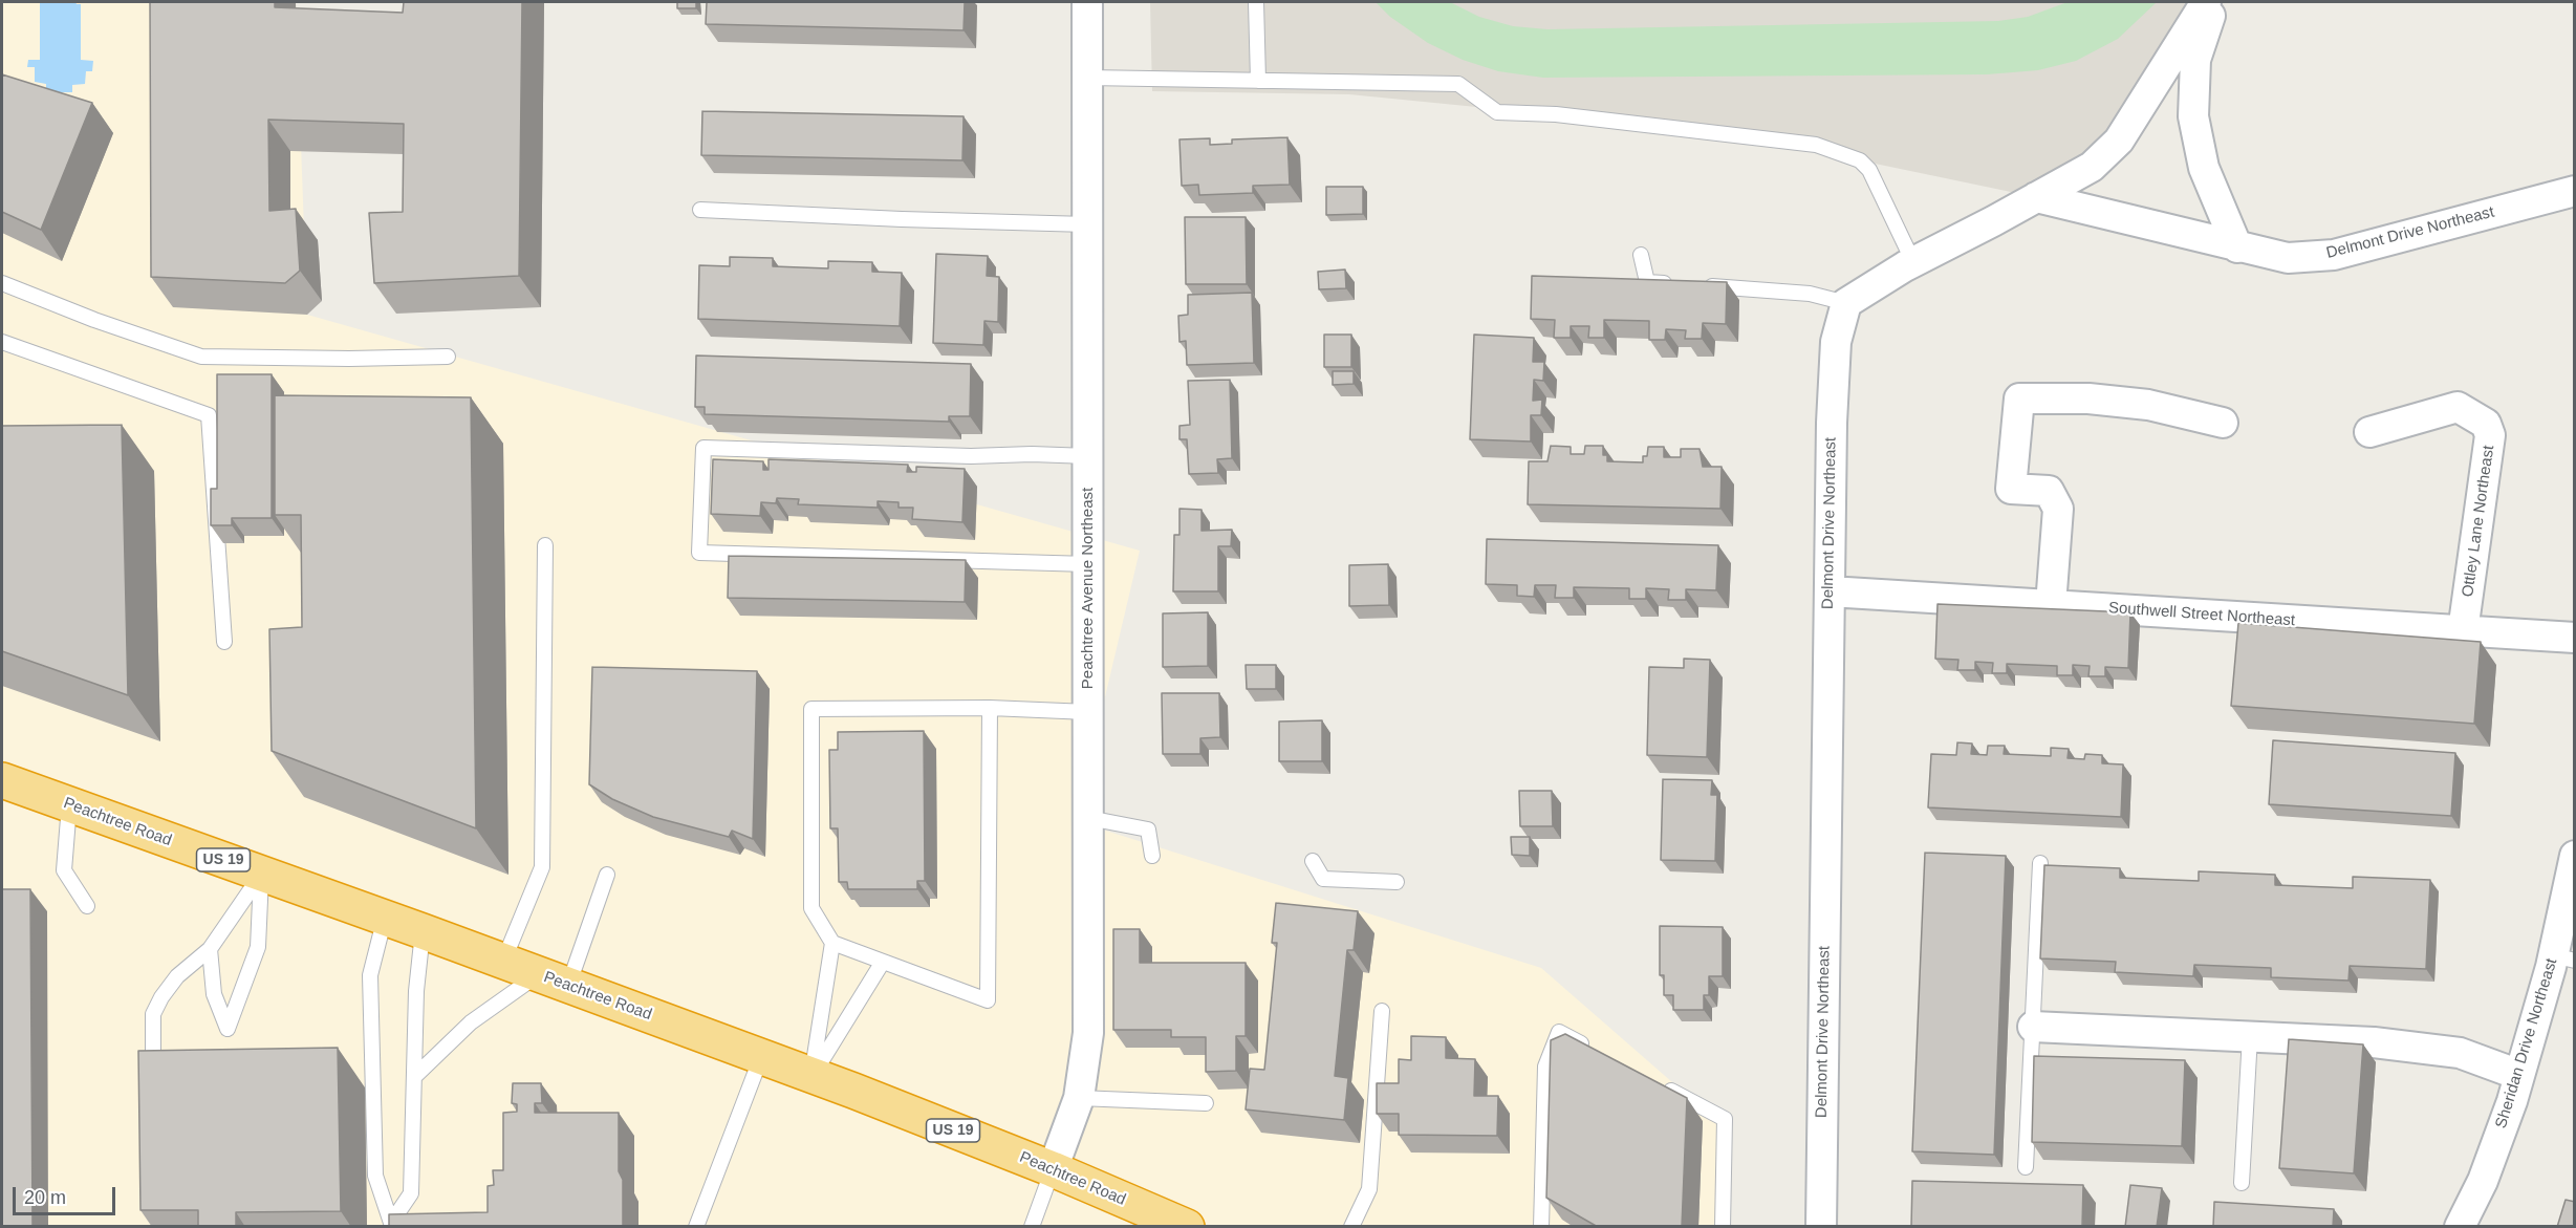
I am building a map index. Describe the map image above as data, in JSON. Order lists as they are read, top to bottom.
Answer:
{
  "streets": {
    "highway": ["Peachtree Road", "US 19"],
    "street": [
      "Delmont Drive Northeast",
      "Ottley Lane Northeast",
      "Peachtree Avenue Northeast",
      "Southwell Street Northeast",
      "Sheridan Drive Northeast"
    ]
  },
  "crossings": [
    ["Delmont Drive Northeast", "Southwell Street Northeast"],
    ["Ottley Lane Northeast", "Southwell Street Northeast"],
    ["Peachtree Avenue Northeast", "Peachtree Road"]
  ],
  "scale_bar": "20 m"
}
